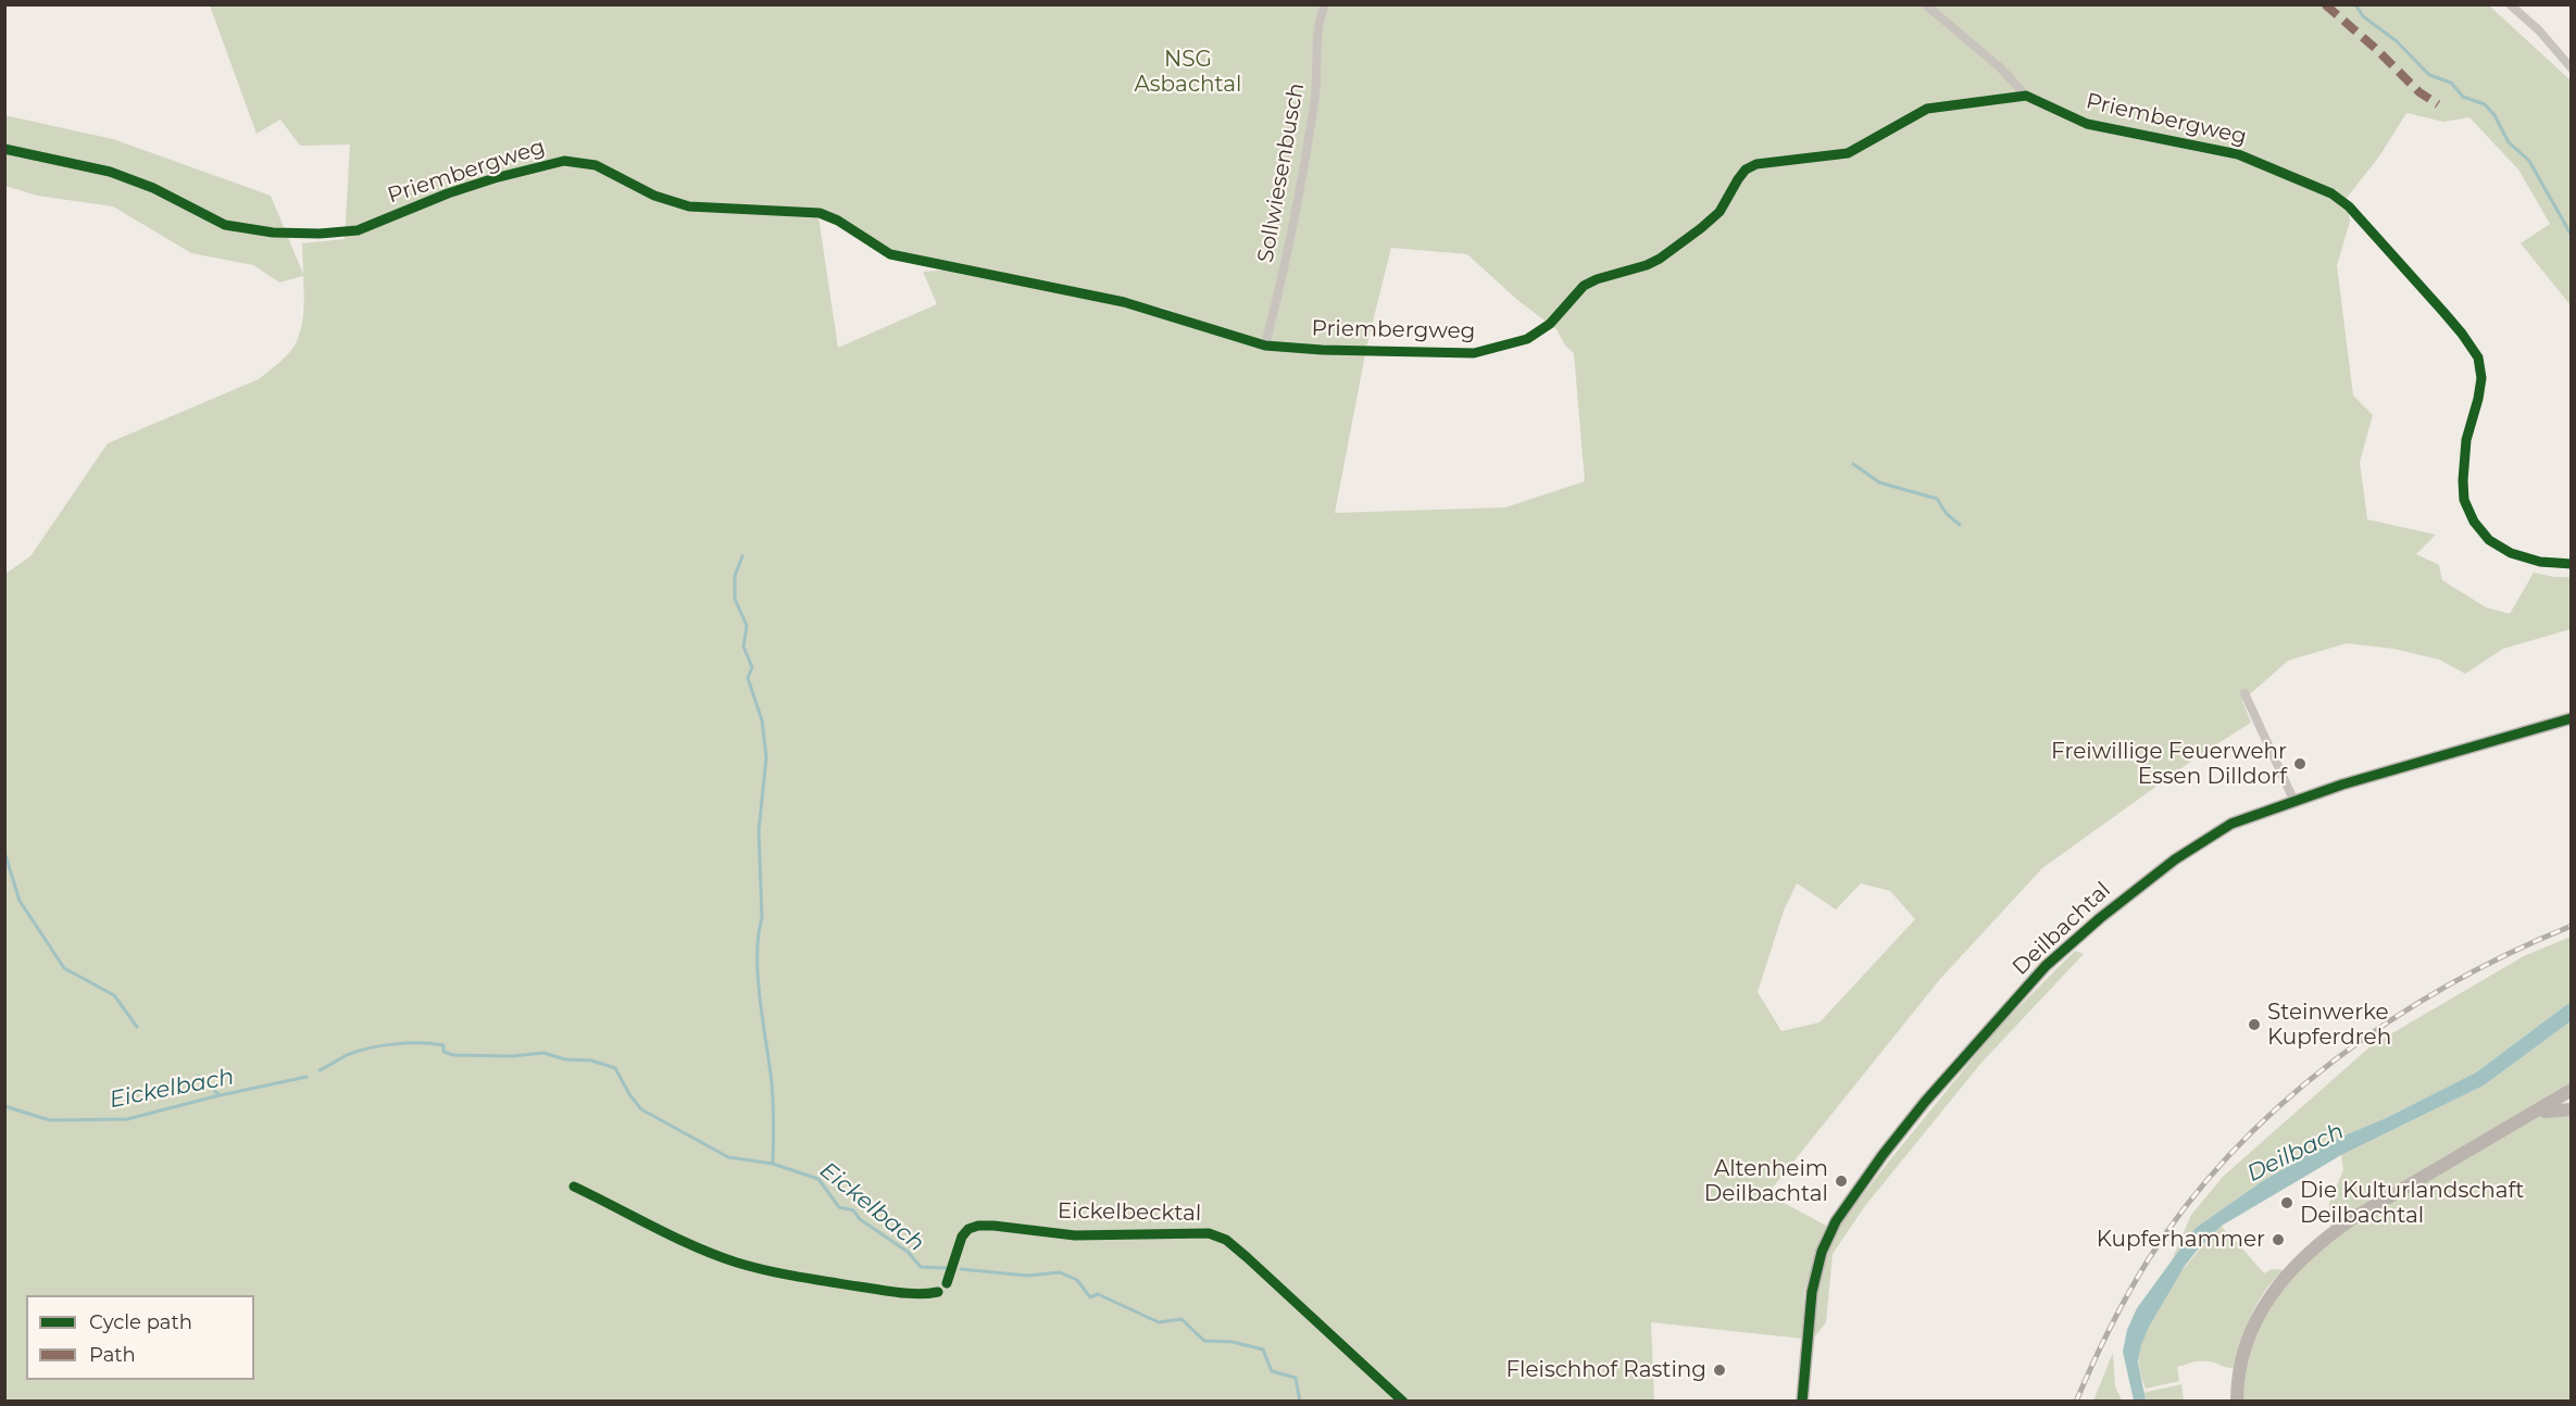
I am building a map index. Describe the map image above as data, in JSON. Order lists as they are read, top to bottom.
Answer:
{
  "streets": {
    "street": [
      "Priembergweg",
      "Sollwiesenbusch",
      "Deilbachtal",
      "Eickelbecktal"
    ]
  },
  "crossings": [
    ["Priembergweg", "Sollwiesenbusch"]
  ],
  "water": ["Eickelbach", "Deilbach"],
  "parks": ["NSG Asbachtal"],
  "places": [
    "Freiwillige Feuerwehr Essen Dilldorf",
    "Steinwerke Kupferdreh",
    "Altenheim Deilbachtal",
    "Die Kulturlandschaft Deilbachtal",
    "Kupferhammer",
    "Fleischhof Rasting"
  ],
  "legend": ["Cycle path", "Path"]
}
